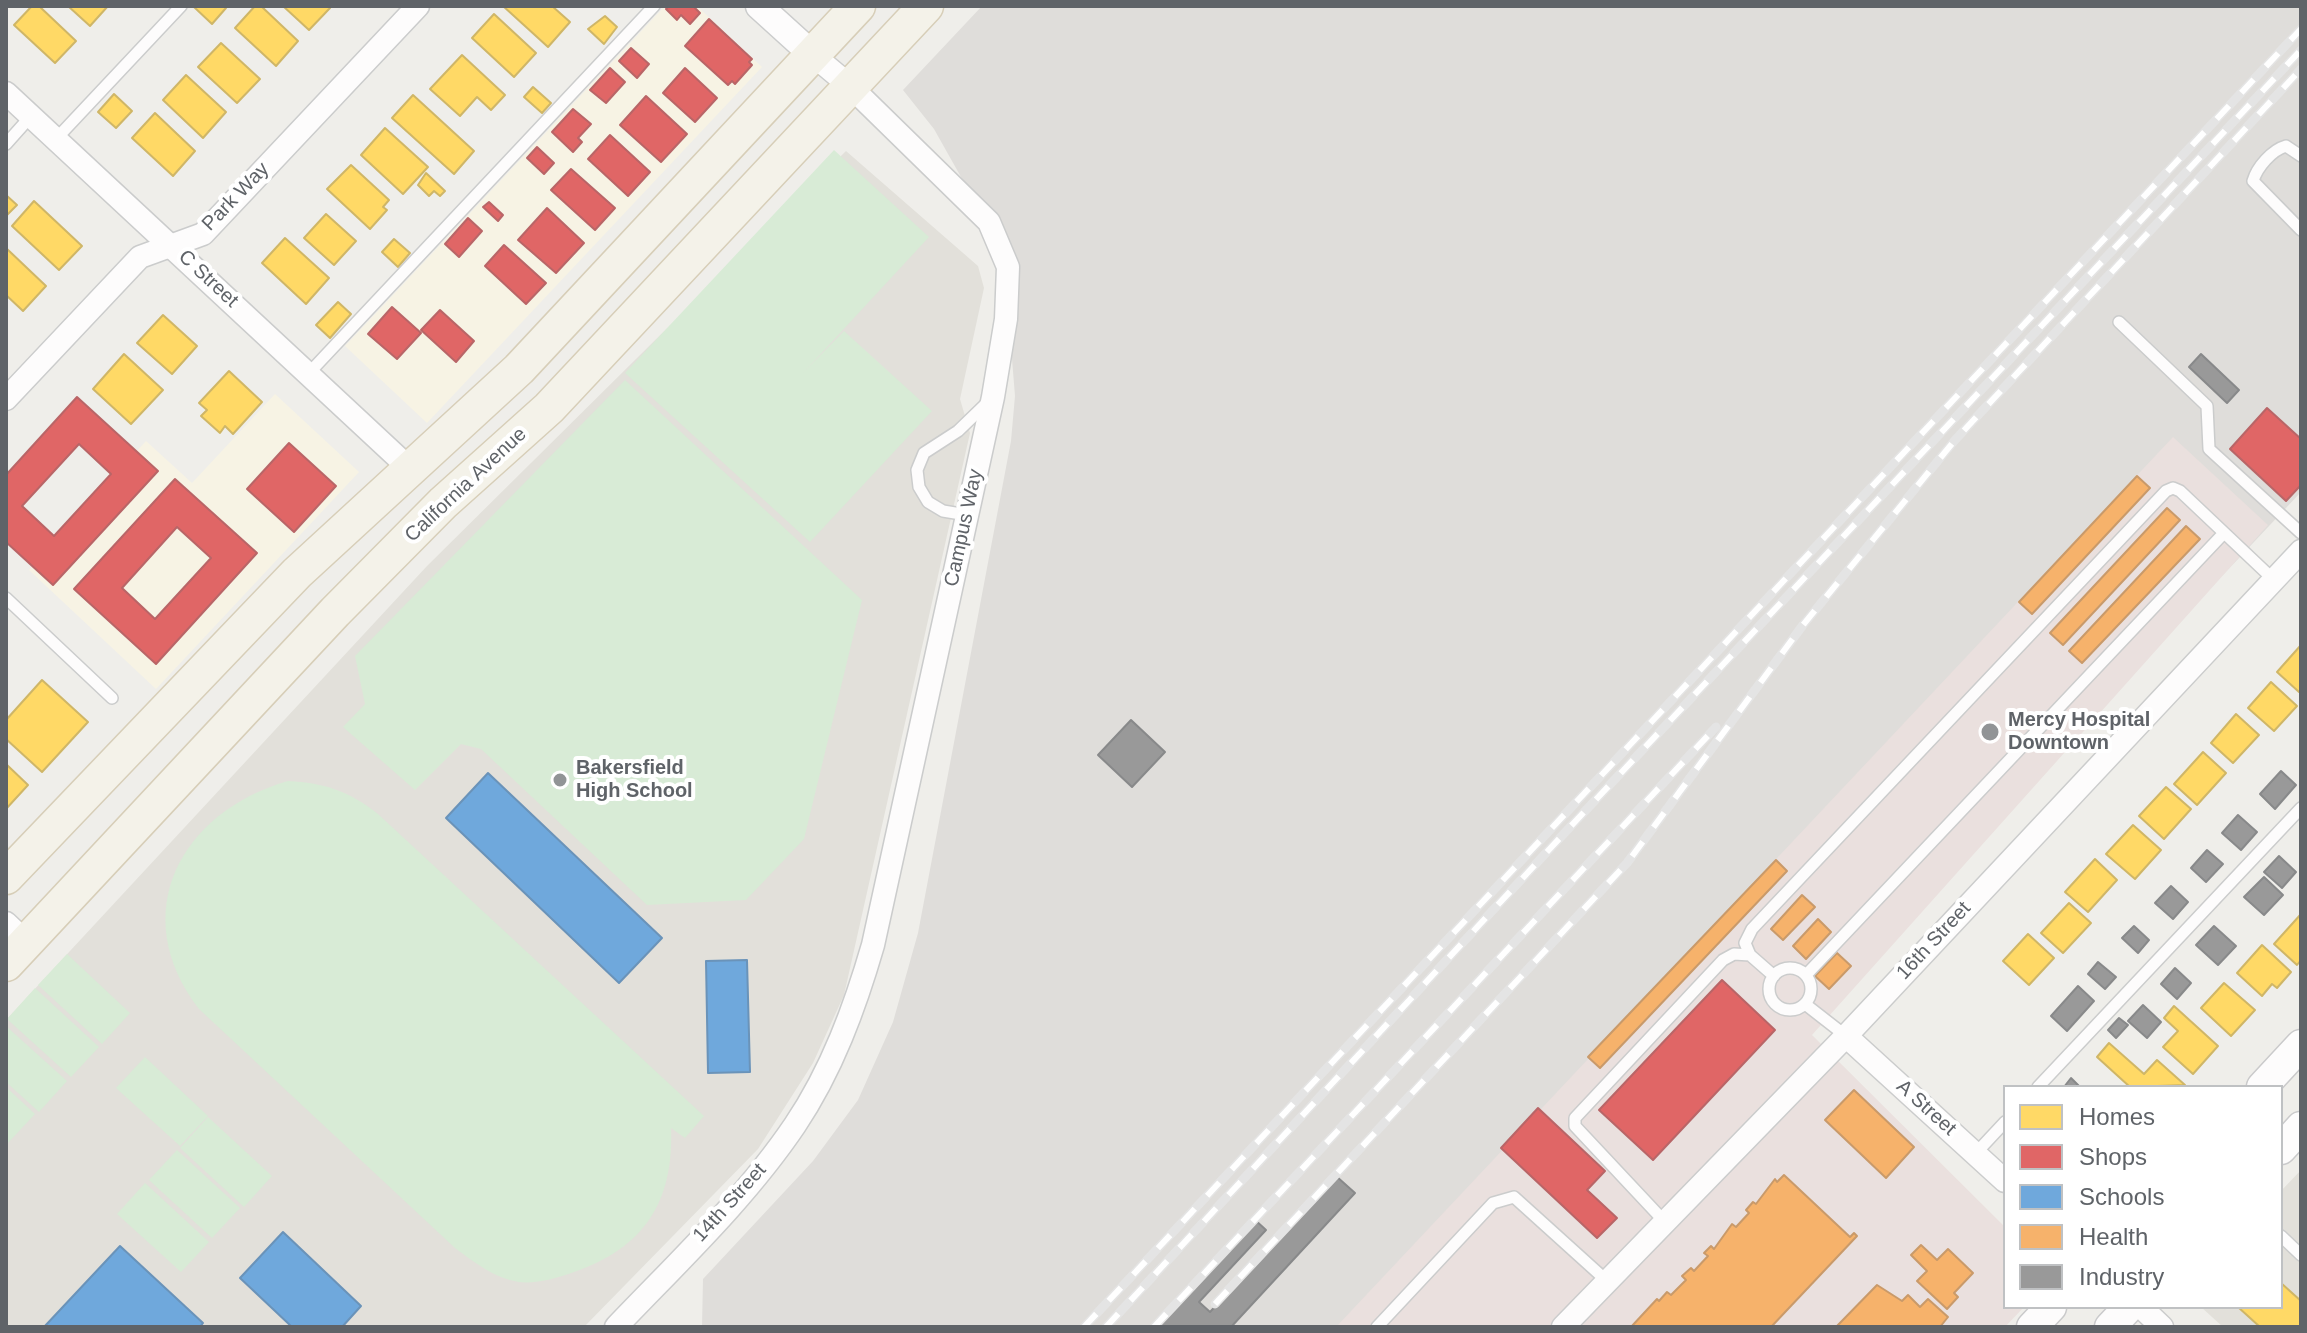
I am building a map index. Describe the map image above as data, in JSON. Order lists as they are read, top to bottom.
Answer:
{
  "streets": {
    "main road": ["California Avenue"],
    "street": [
      "Park Way",
      "C Street",
      "Campus Way",
      "16th Street",
      "A Street",
      "14th Street"
    ]
  },
  "crossings": [
    ["Park Way", "C Street"],
    ["California Avenue", "Campus Way"],
    ["Campus Way", "14th Street"],
    ["16th Street", "A Street"]
  ],
  "places": ["Mercy Hospital Downtown", "Bakersfield High School"],
  "legend": [
    "Homes",
    "Shops",
    "Schools",
    "Health",
    "Industry"
  ]
}
